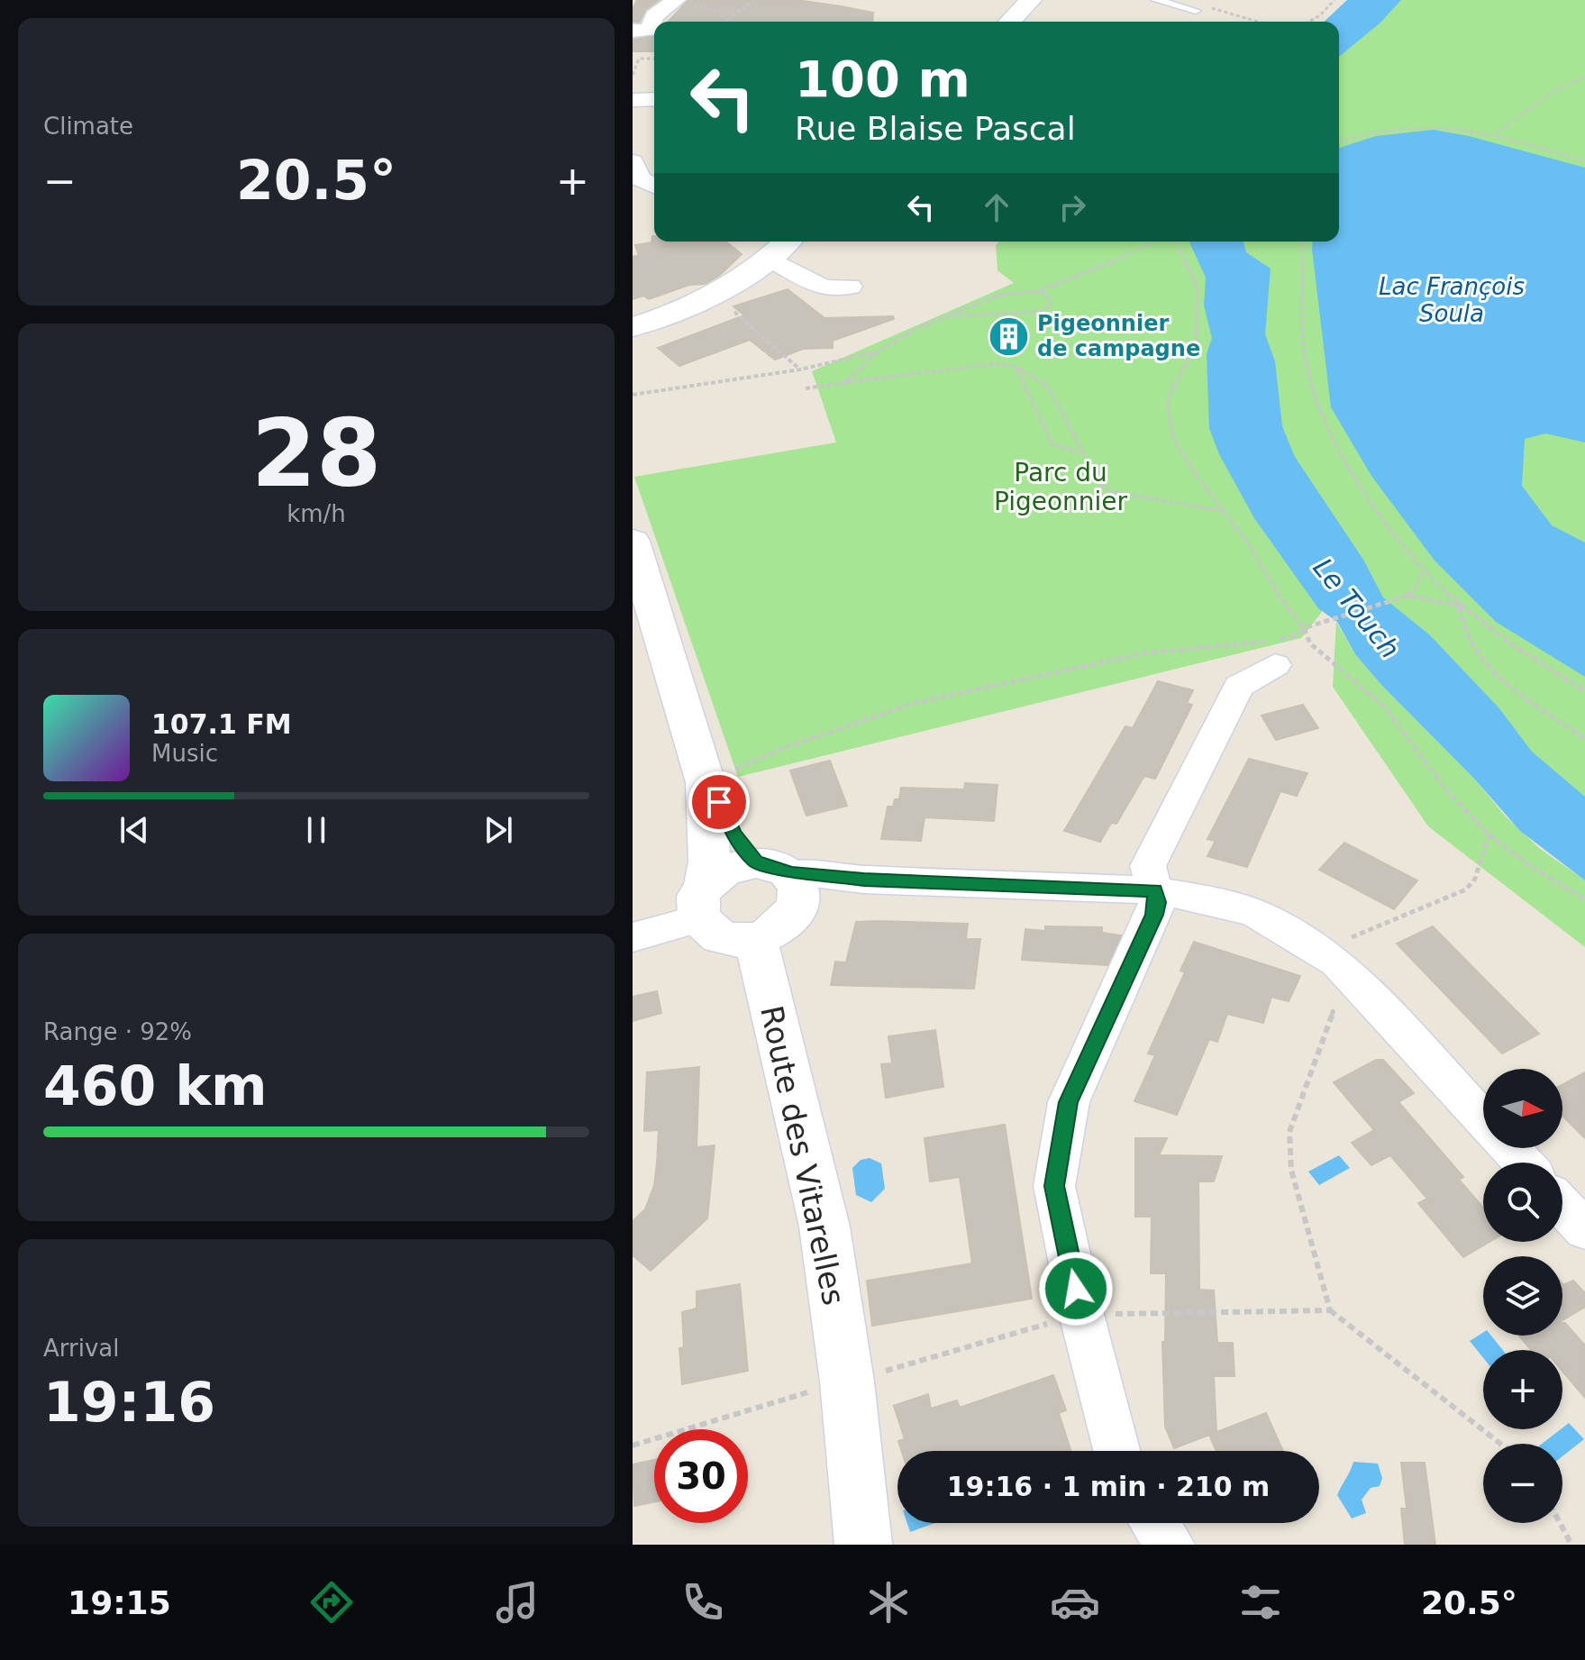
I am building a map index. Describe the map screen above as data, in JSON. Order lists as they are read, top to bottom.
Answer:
{
  "streets": {
    "main road": ["Route des Vitarelles"]
  },
  "water": ["Lac François Soula", "Le Touch"],
  "parks": ["Parc du Pigeonnier"],
  "places": {
    "building": ["Pigeonnier de campagne"]
  },
  "north": "right",
  "page": {
    "tile": [
      "Climate",
      ["28", "km/h"],
      ["Range · 92%", "460 km"],
      ["Arrival", "19:16"]
    ],
    "turn": ["100 m", "Rue Blaise Pascal"],
    "heat": ["−", "20.5°", "+"],
    "song": ["107.1 FM", "Music"],
    "map_buttons": ["+", "−"],
    "limit": "30",
    "trip": "19:16 · 1 min · 210 m",
    "tabs": ["19:15", "20.5°"]
  }
}
